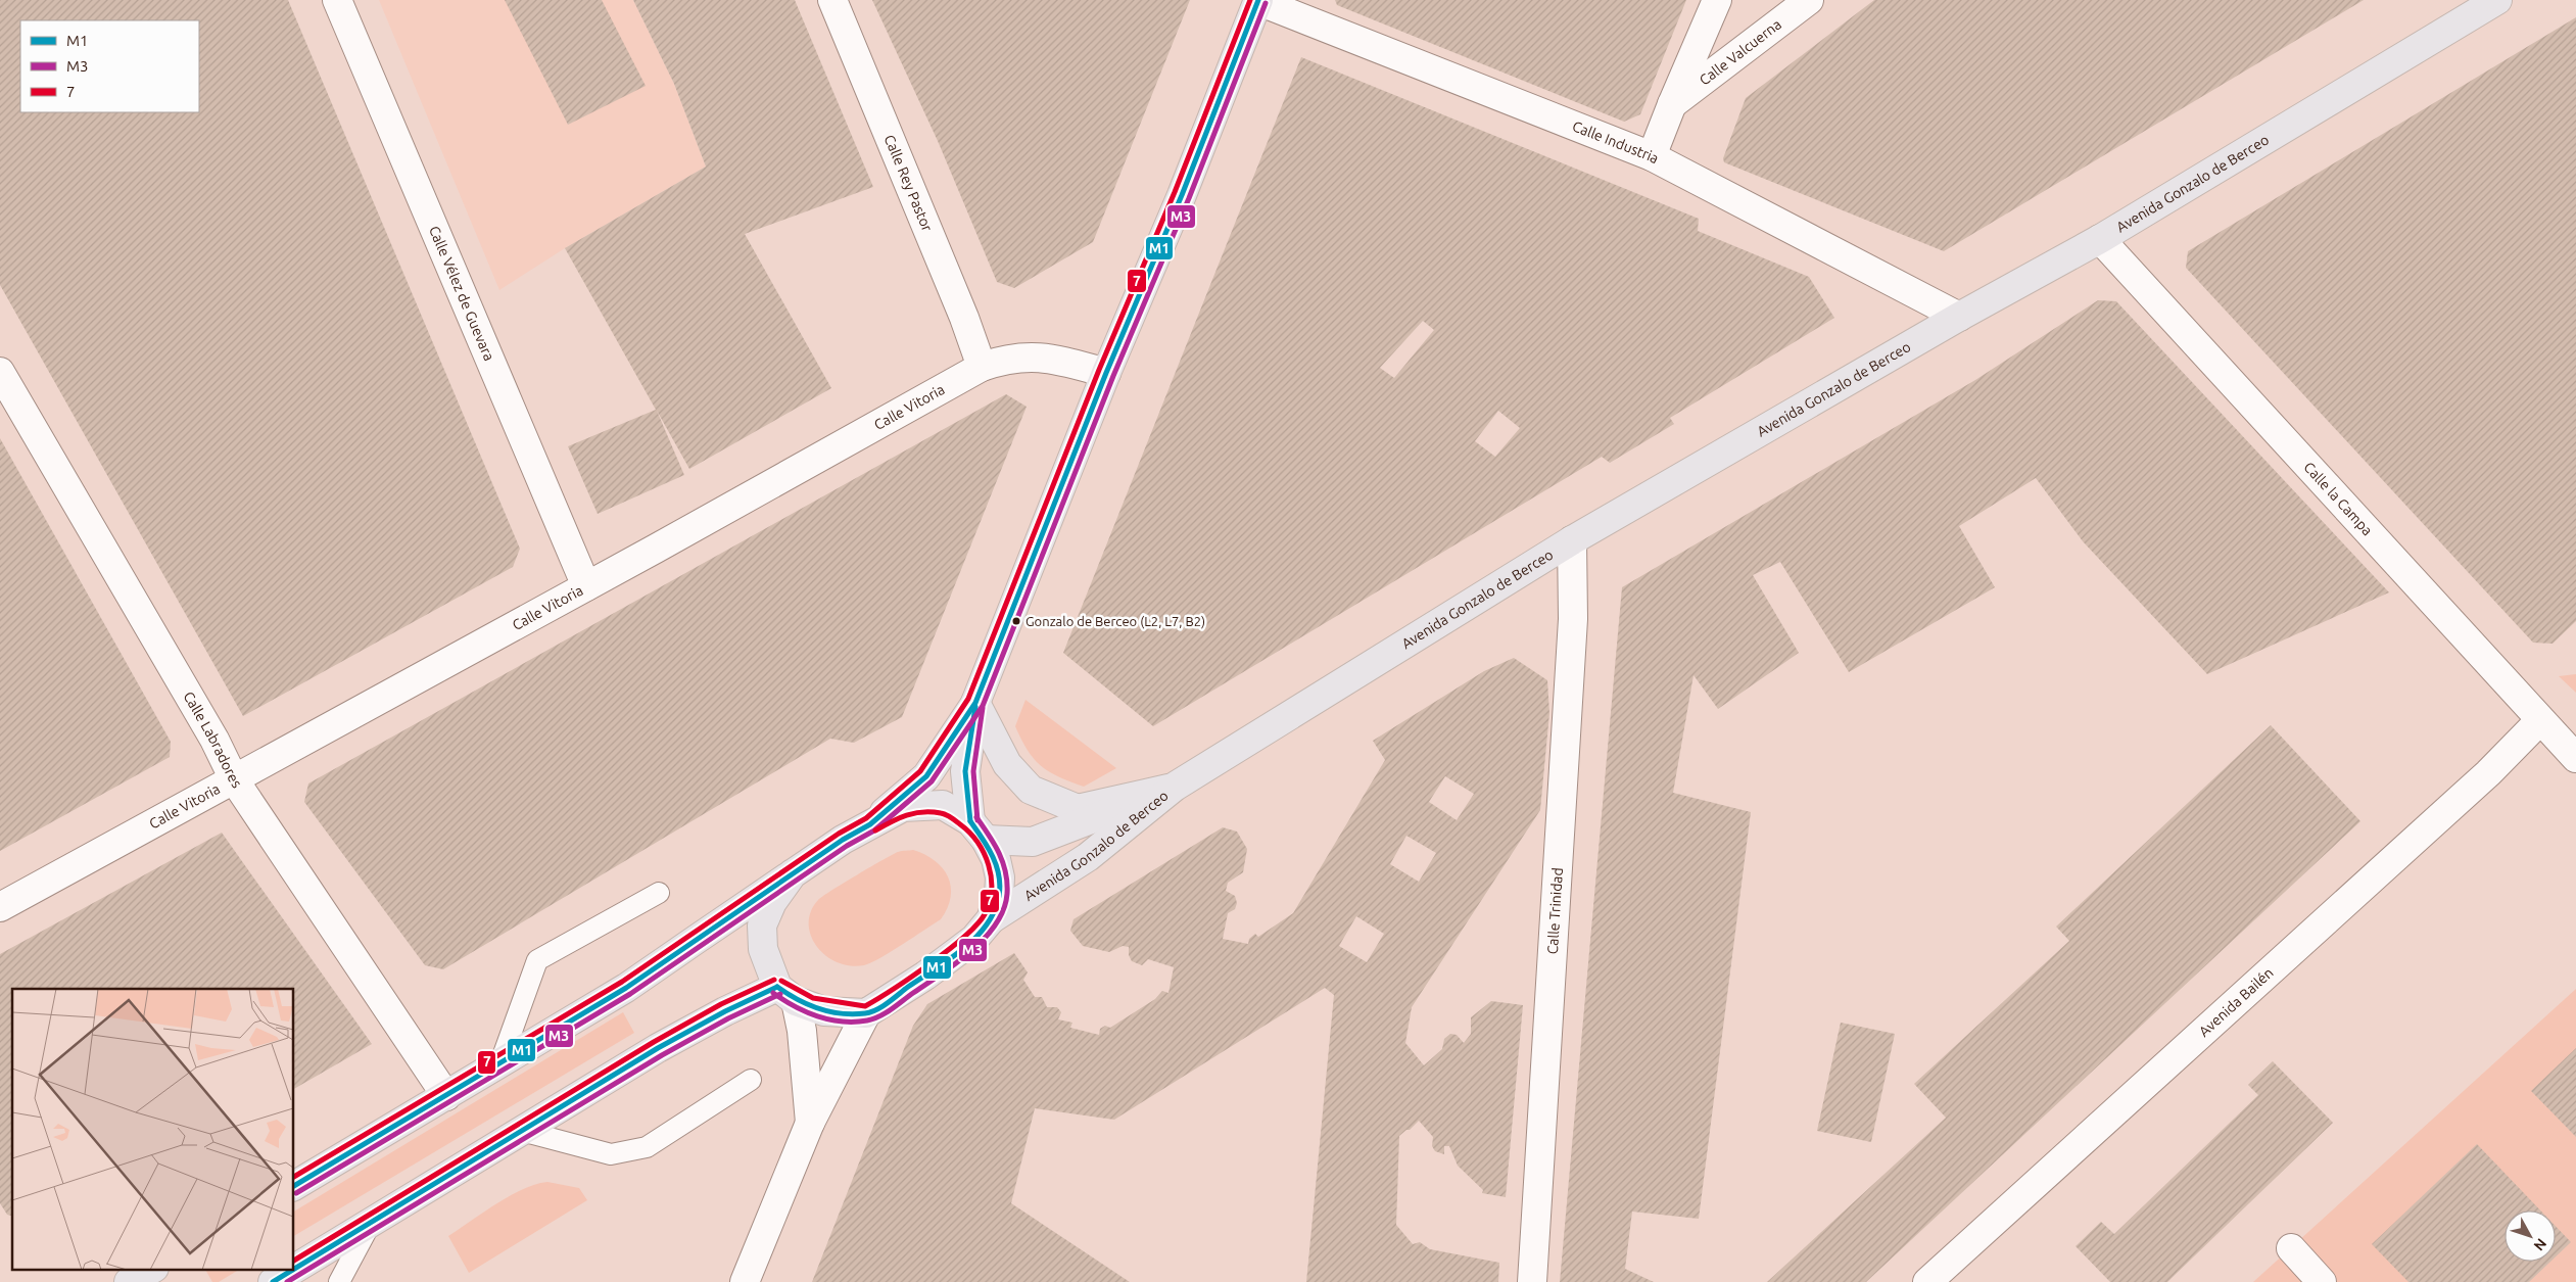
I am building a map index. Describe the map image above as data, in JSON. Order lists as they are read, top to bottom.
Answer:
{
  "streets": {
    "main road": ["Avenida Gonzalo de Berceo"],
    "street": [
      "Calle Valcuerna",
      "Calle Industria",
      "Calle Rey Pastor",
      "Calle Vélez de Guevara",
      "Calle Vitoria",
      "Calle la Campa",
      "Calle Labradores",
      "Calle Trinidad",
      "Avenida Bailén"
    ]
  },
  "crossings": [
    ["Calle Industria", "Avenida Gonzalo de Berceo"],
    ["Calle Rey Pastor", "Calle Vitoria"],
    ["Avenida Gonzalo de Berceo", "Calle la Campa"],
    ["Avenida Gonzalo de Berceo", "Calle Trinidad"],
    ["Calle Vélez de Guevara", "Calle Vitoria"],
    ["Calle Vitoria", "Calle Labradores"],
    ["Calle la Campa", "Avenida Bailén"]
  ],
  "places": ["Gonzalo de Berceo (L2, L7, B2)"],
  "lines": ["transit line M1", "transit line 7", "transit line M3"],
  "legend": ["M1", "M3", "7"],
  "north": "bottom right"
}
